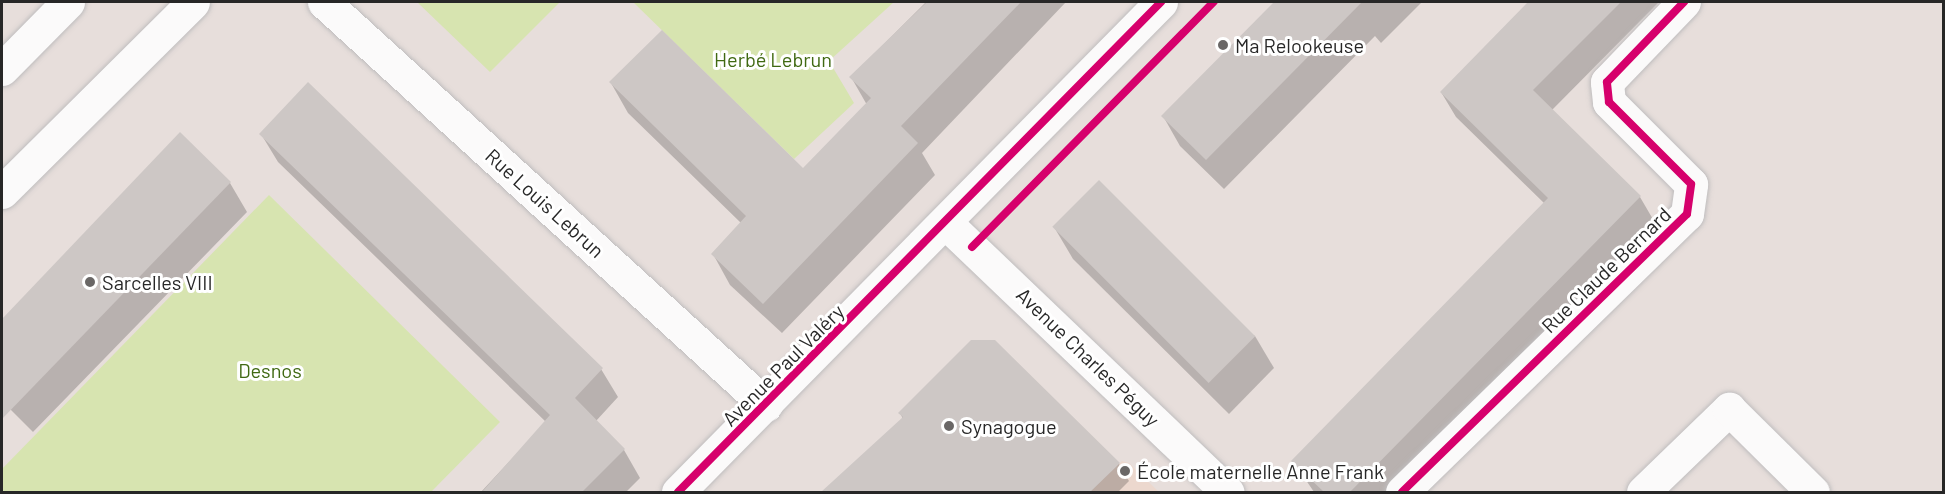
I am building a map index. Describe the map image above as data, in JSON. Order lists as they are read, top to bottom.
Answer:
{
  "streets": {
    "street": [
      "Rue Louis Lebrun",
      "Rue Claude Bernard",
      "Avenue Charles Péguy",
      "Avenue Paul Valéry"
    ]
  },
  "crossings": [
    ["Rue Louis Lebrun", "Avenue Paul Valéry"],
    ["Avenue Charles Péguy", "Avenue Paul Valéry"]
  ],
  "parks": ["Herbé Lebrun", "Desnos"],
  "places": [
    "Ma Relookeuse",
    "Sarcelles VIII",
    "Synagogue",
    "École maternelle Anne Frank"
  ]
}
